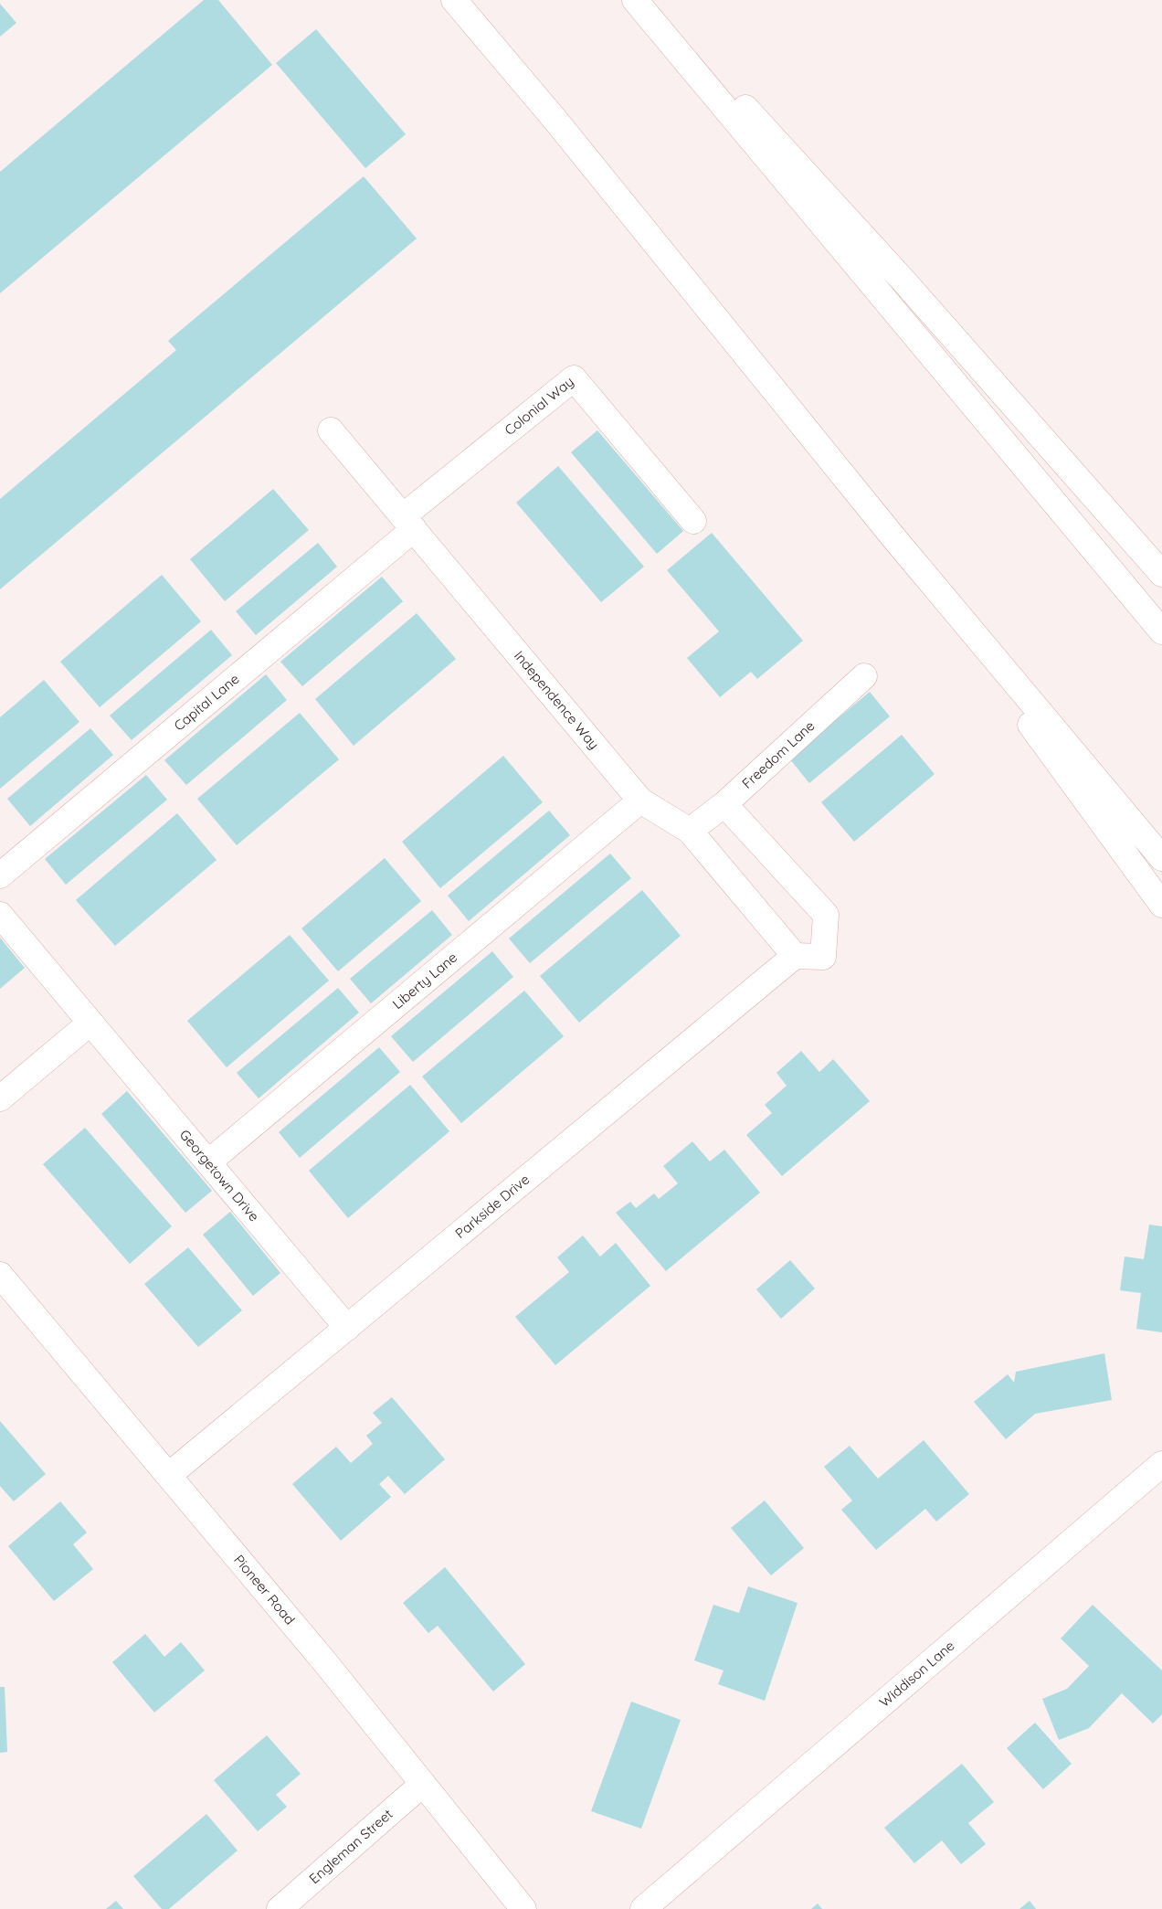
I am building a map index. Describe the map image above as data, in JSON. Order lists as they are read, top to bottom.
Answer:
{
  "streets": {
    "main road": [
      "Colonial Way",
      "Independence Way",
      "Capital Lane",
      "Freedom Lane",
      "Liberty Lane",
      "Georgetown Drive",
      "Parkside Drive",
      "Pioneer Road",
      "Widdison Lane",
      "Engleman Street"
    ]
  },
  "crossings": [
    ["Colonial Way", "Independence Way"],
    ["Colonial Way", "Capital Lane"],
    ["Independence Way", "Capital Lane"],
    ["Independence Way", "Freedom Lane"],
    ["Independence Way", "Liberty Lane"],
    ["Independence Way", "Parkside Drive"],
    ["Liberty Lane", "Georgetown Drive"],
    ["Georgetown Drive", "Parkside Drive"],
    ["Parkside Drive", "Pioneer Road"],
    ["Pioneer Road", "Engleman Street"]
  ]
}
